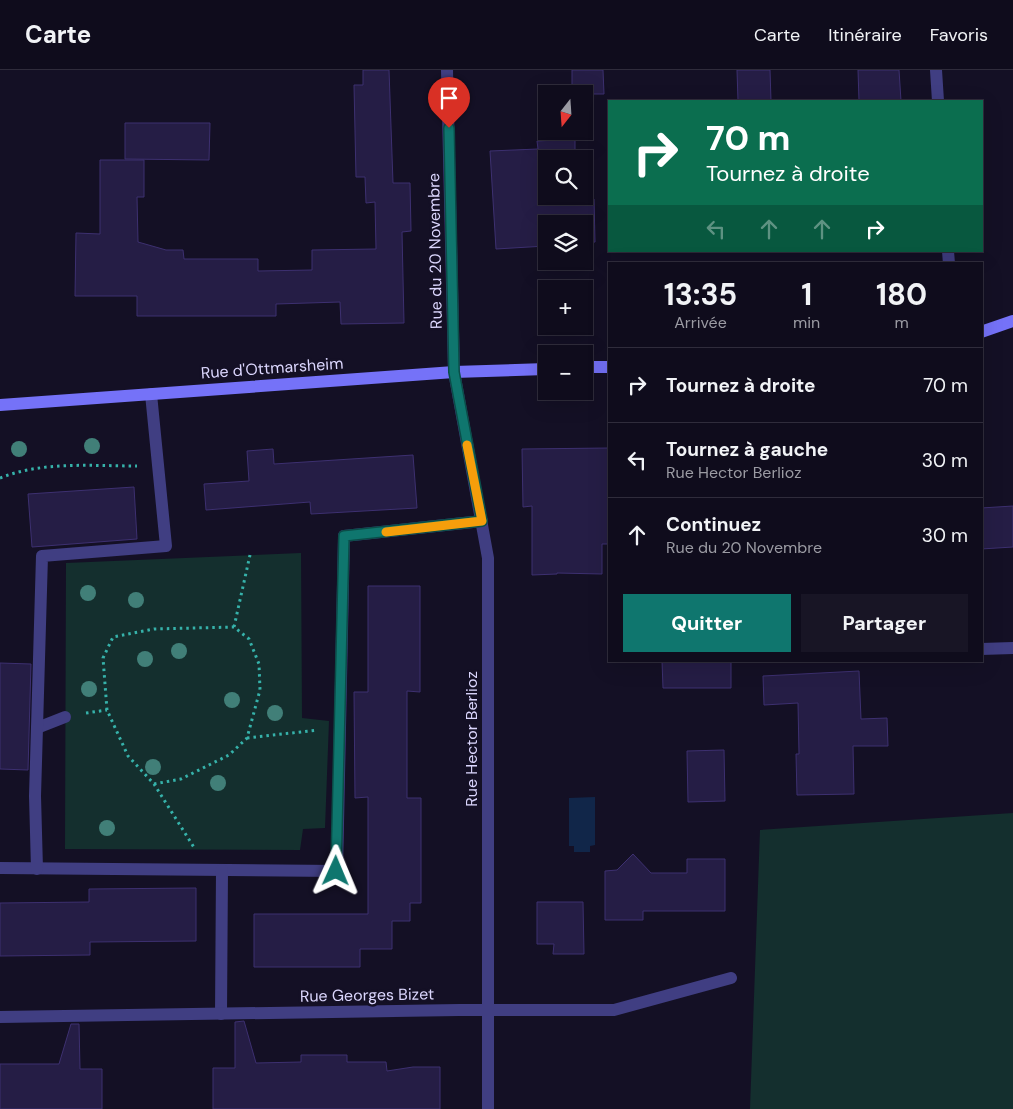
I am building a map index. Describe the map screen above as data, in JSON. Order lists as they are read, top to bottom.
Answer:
{
  "streets": {
    "main road": ["Rue d'Ottmarsheim"],
    "street": ["Rue du 20 Novembre", "Rue Hector Berlioz", "Rue Georges Bizet"]
  },
  "crossings": [
    ["Rue du 20 Novembre", "Rue d'Ottmarsheim"],
    ["Rue du 20 Novembre", "Rue Hector Berlioz"],
    ["Rue d'Ottmarsheim", "Rue Hector Berlioz"],
    ["Rue Hector Berlioz", "Rue Georges Bizet"]
  ],
  "north": "bottom",
  "page": {
    "header": "Carte",
    "nav": ["Carte", "Itinéraire", "Favoris"],
    "map_buttons": ["+", "−"],
    "turn": ["70 m", "Tournez à droite"],
    "eta": [
      "13:35",
      "Arrivée",
      "1",
      "min",
      "180",
      "m"
    ],
    "list": [
      {
        "name": "Tournez à droite",
        "value": "70 m"
      },
      {
        "name": "Tournez à gauche",
        "note": "Rue Hector Berlioz",
        "value": "30 m"
      },
      {
        "name": "Continuez",
        "note": "Rue du 20 Novembre",
        "value": "30 m"
      }
    ],
    "buttons": ["Quitter", "Partager"]
  }
}
